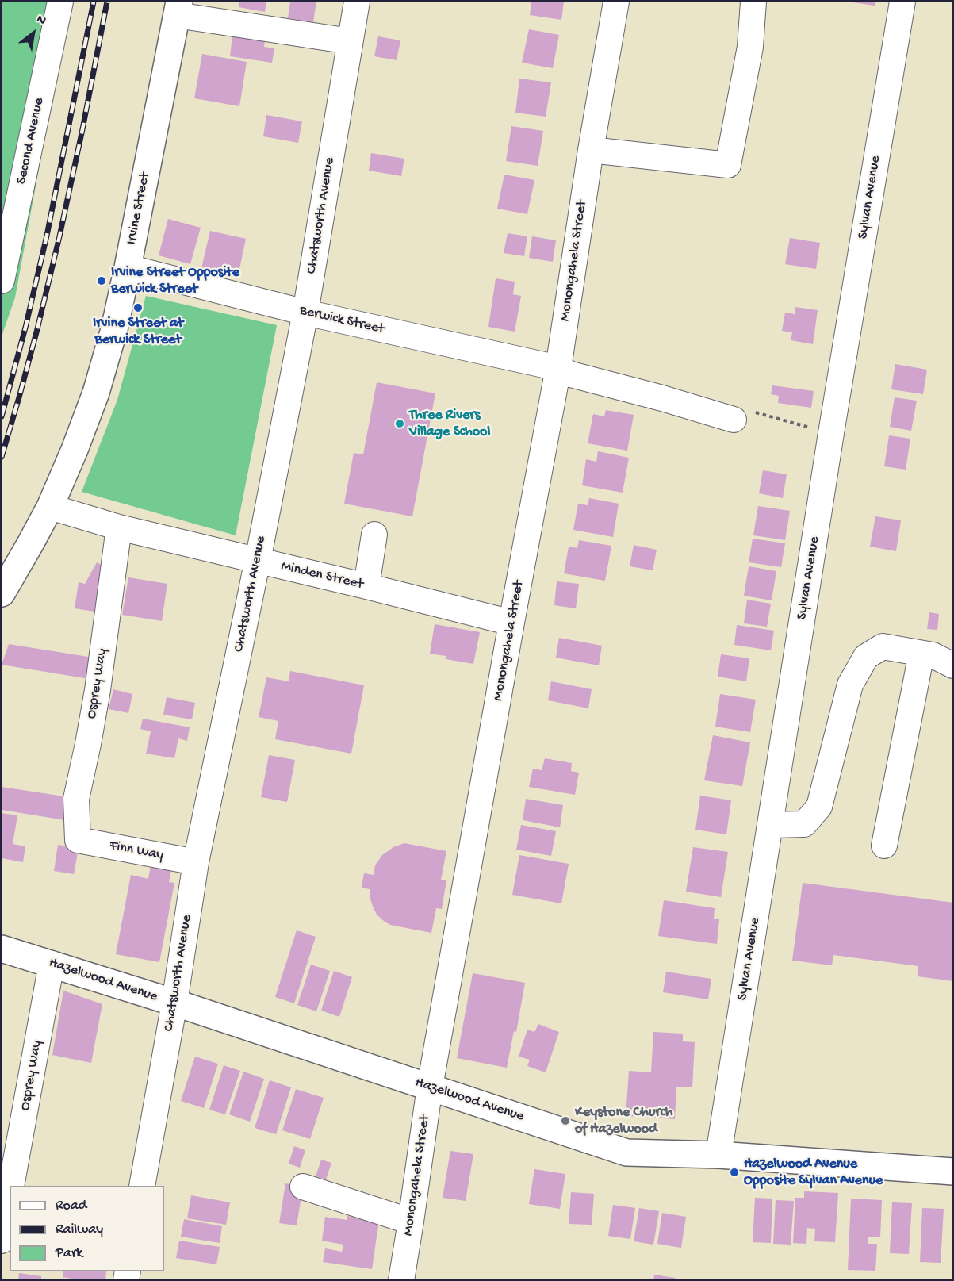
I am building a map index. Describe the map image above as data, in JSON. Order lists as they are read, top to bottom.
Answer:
{
  "streets": {
    "main road": ["Irvine Street", "Hazelwood Avenue"],
    "street": [
      "Second Avenue",
      "Sylvan Avenue",
      "Chatsworth Avenue",
      "Monongahela Street",
      "Berwick Street",
      "Minden Street",
      "Osprey Way",
      "Finn Way"
    ]
  },
  "crossings": [
    ["Sylvan Avenue", "Hazelwood Avenue"],
    ["Irvine Street", "Berwick Street"],
    ["Irvine Street", "Minden Street"],
    ["Chatsworth Avenue", "Berwick Street"],
    ["Chatsworth Avenue", "Minden Street"],
    ["Chatsworth Avenue", "Finn Way"],
    ["Chatsworth Avenue", "Hazelwood Avenue"],
    ["Monongahela Street", "Berwick Street"],
    ["Monongahela Street", "Minden Street"],
    ["Monongahela Street", "Hazelwood Avenue"],
    ["Minden Street", "Osprey Way"],
    ["Osprey Way", "Finn Way"],
    ["Osprey Way", "Hazelwood Avenue"]
  ],
  "places": [
    "Irvine Street Opposite Berwick Street",
    "Irvine Street at Berwick Street",
    "Three Rivers Village School",
    "Keystone Church of Hazelwood",
    "Hazelwood Avenue Opposite Sylvan Avenue"
  ],
  "legend": ["Road", "Railway", "Park"],
  "north": "top right"
}
